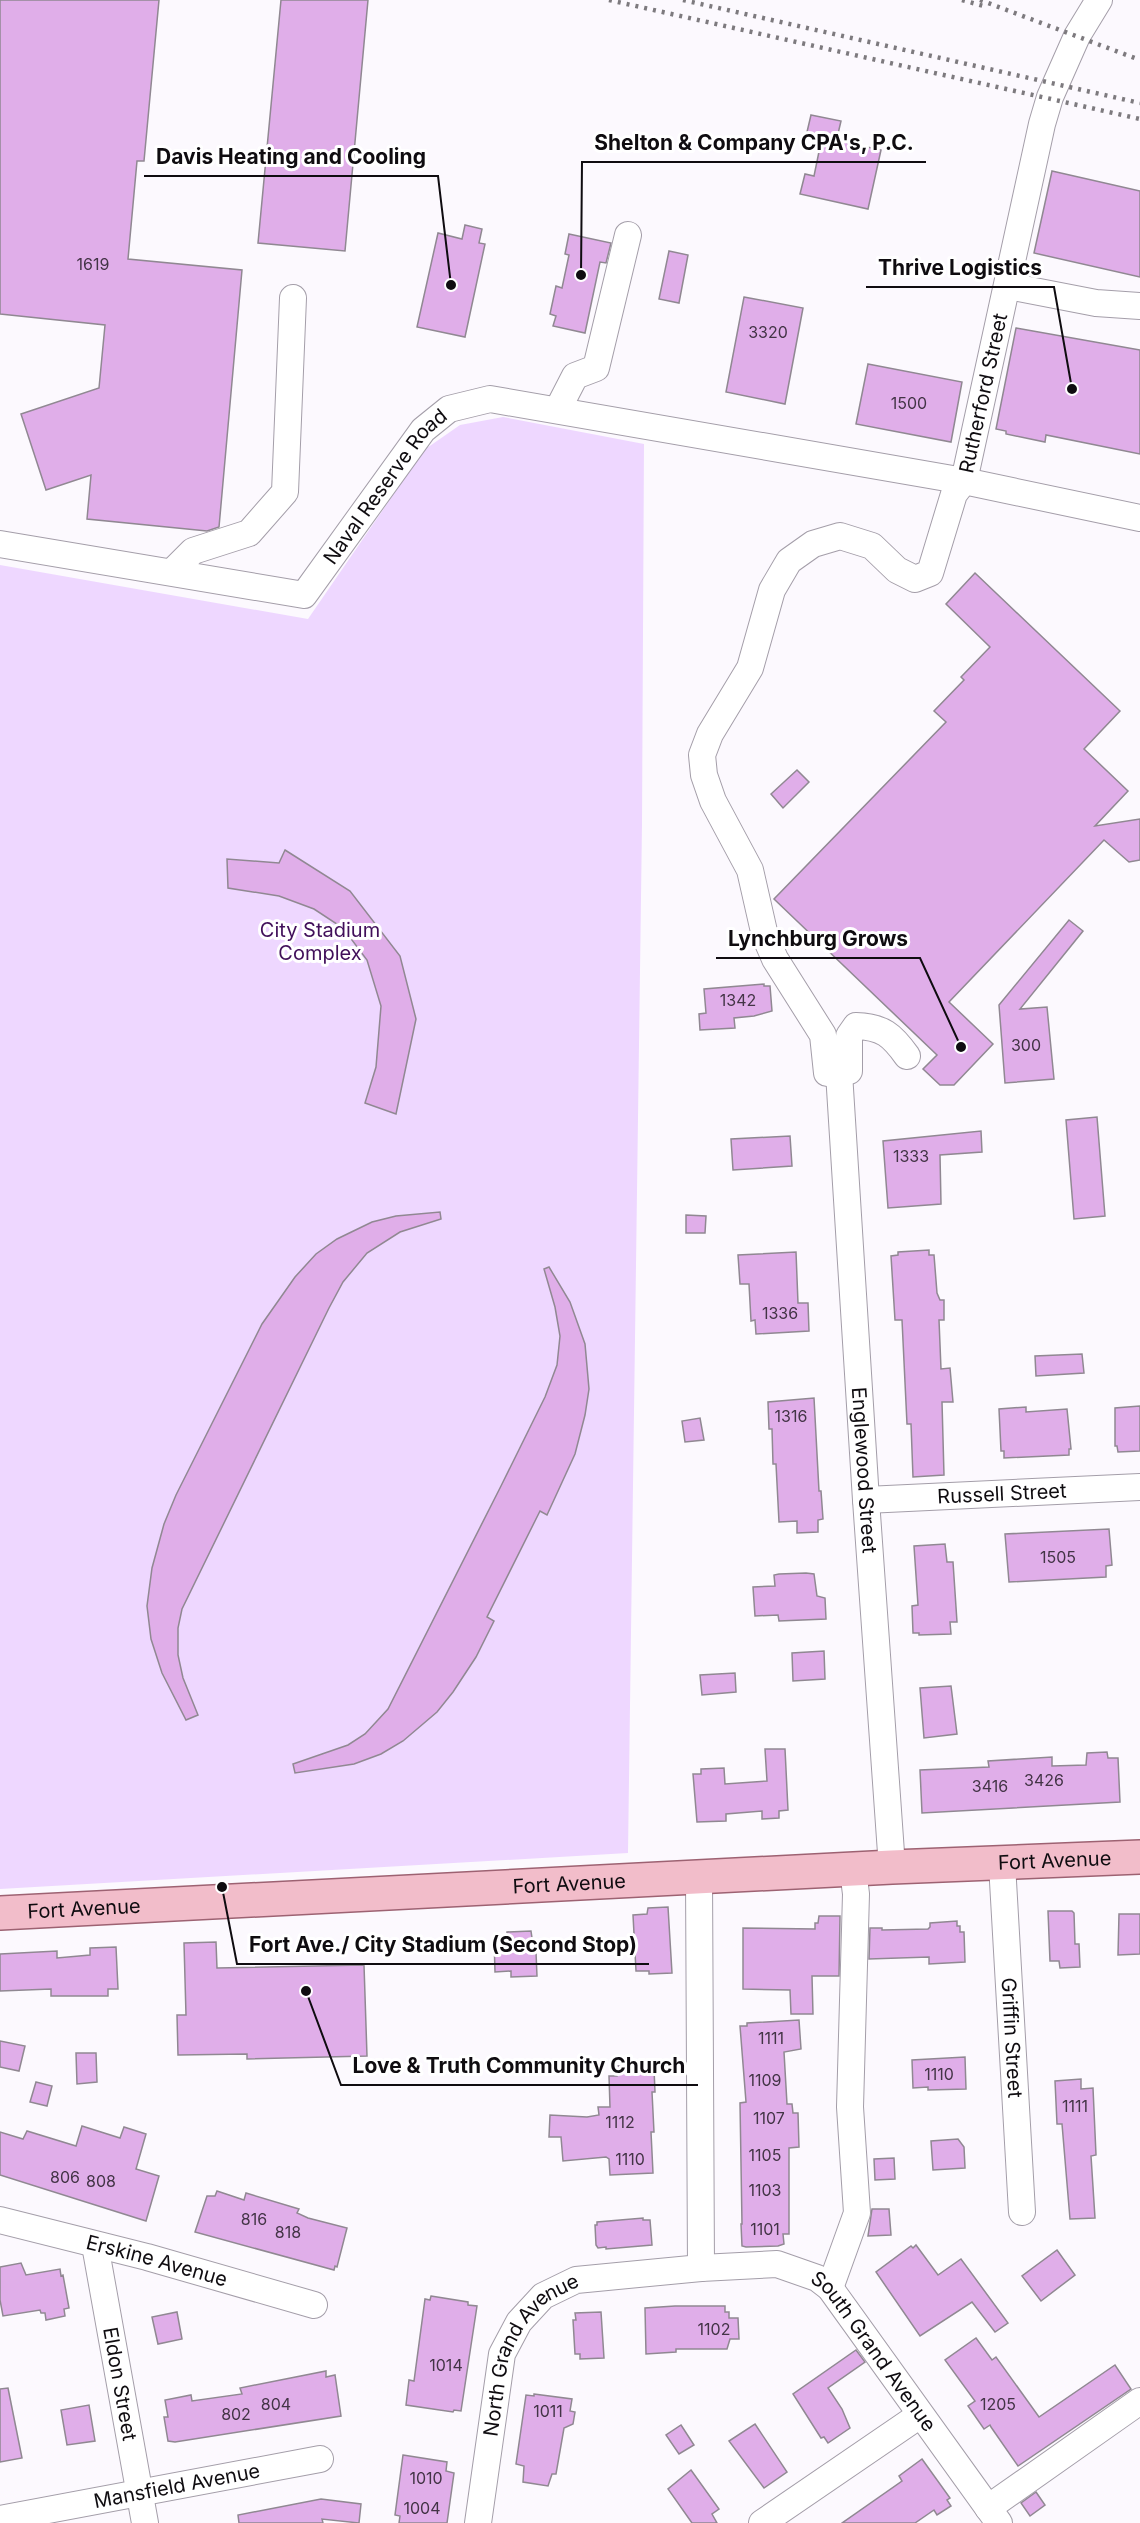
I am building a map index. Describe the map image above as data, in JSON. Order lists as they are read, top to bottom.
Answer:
{
  "streets": {
    "main road": ["Fort Avenue"],
    "street": [
      "Rutherford Street",
      "Naval Reserve Road",
      "Englewood Street",
      "Russell Street",
      "Griffin Street",
      "Erskine Avenue",
      "South Grand Avenue",
      "North Grand Avenue",
      "Eldon Street",
      "Mansfield Avenue"
    ]
  },
  "crossings": [
    ["Rutherford Street", "Naval Reserve Road"],
    ["Englewood Street", "Russell Street"],
    ["Englewood Street", "Fort Avenue"],
    ["Fort Avenue", "Griffin Street"],
    ["Erskine Avenue", "Eldon Street"],
    ["South Grand Avenue", "North Grand Avenue"],
    ["Eldon Street", "Mansfield Avenue"]
  ],
  "parks": ["City Stadium Complex"],
  "places": [
    "Shelton & Company CPA's, P.C.",
    "Davis Heating and Cooling",
    "Thrive Logistics",
    "Lynchburg Grows",
    "Fort Ave./ City Stadium (Second Stop)",
    "Love & Truth Community Church"
  ],
  "house_numbers": [
    "1619",
    "3320",
    "1500",
    "1342",
    "300",
    "1333",
    "1336",
    "1316",
    "1505",
    "3426",
    "3416",
    "1111",
    "1110",
    "1109",
    "1111",
    "1107",
    "1112",
    "1105",
    "1110",
    "806",
    "808",
    "1103",
    "816",
    "1101",
    "818",
    "1102",
    "1014",
    "804",
    "1205",
    "1011",
    "802",
    "1010",
    "1004"
  ]
}
